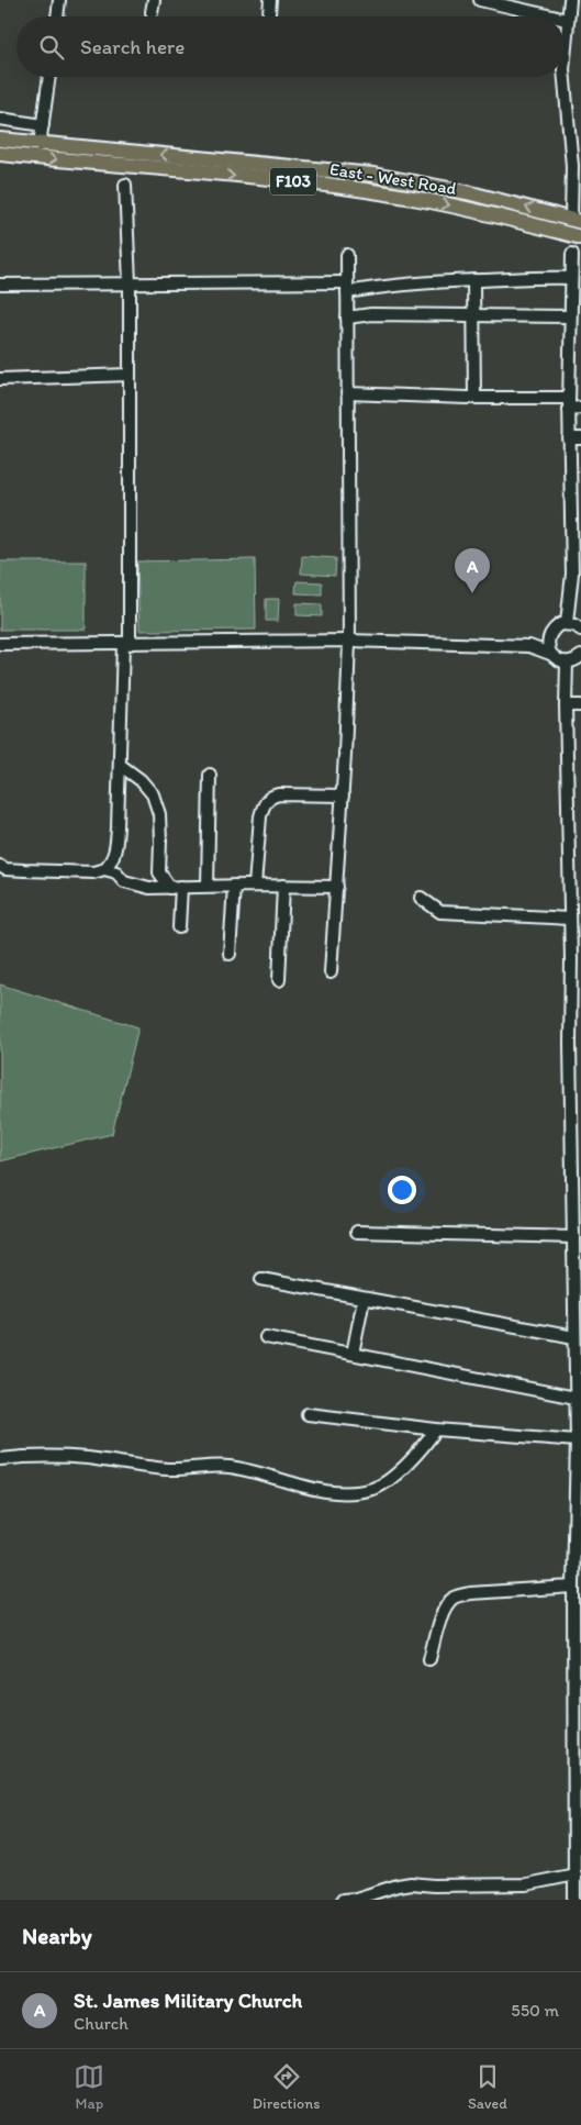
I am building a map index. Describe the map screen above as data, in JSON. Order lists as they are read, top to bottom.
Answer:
{
  "streets": {
    "main road": ["East - West Road", "F103"]
  },
  "page": {
    "search": "Search here",
    "pins": "A",
    "heading": "Nearby",
    "list": [
      {
        "mark": "A",
        "name": "St. James Military Church",
        "note": "Church",
        "value": "550 m"
      }
    ],
    "nav": ["Map", "Directions", "Saved"]
  }
}
